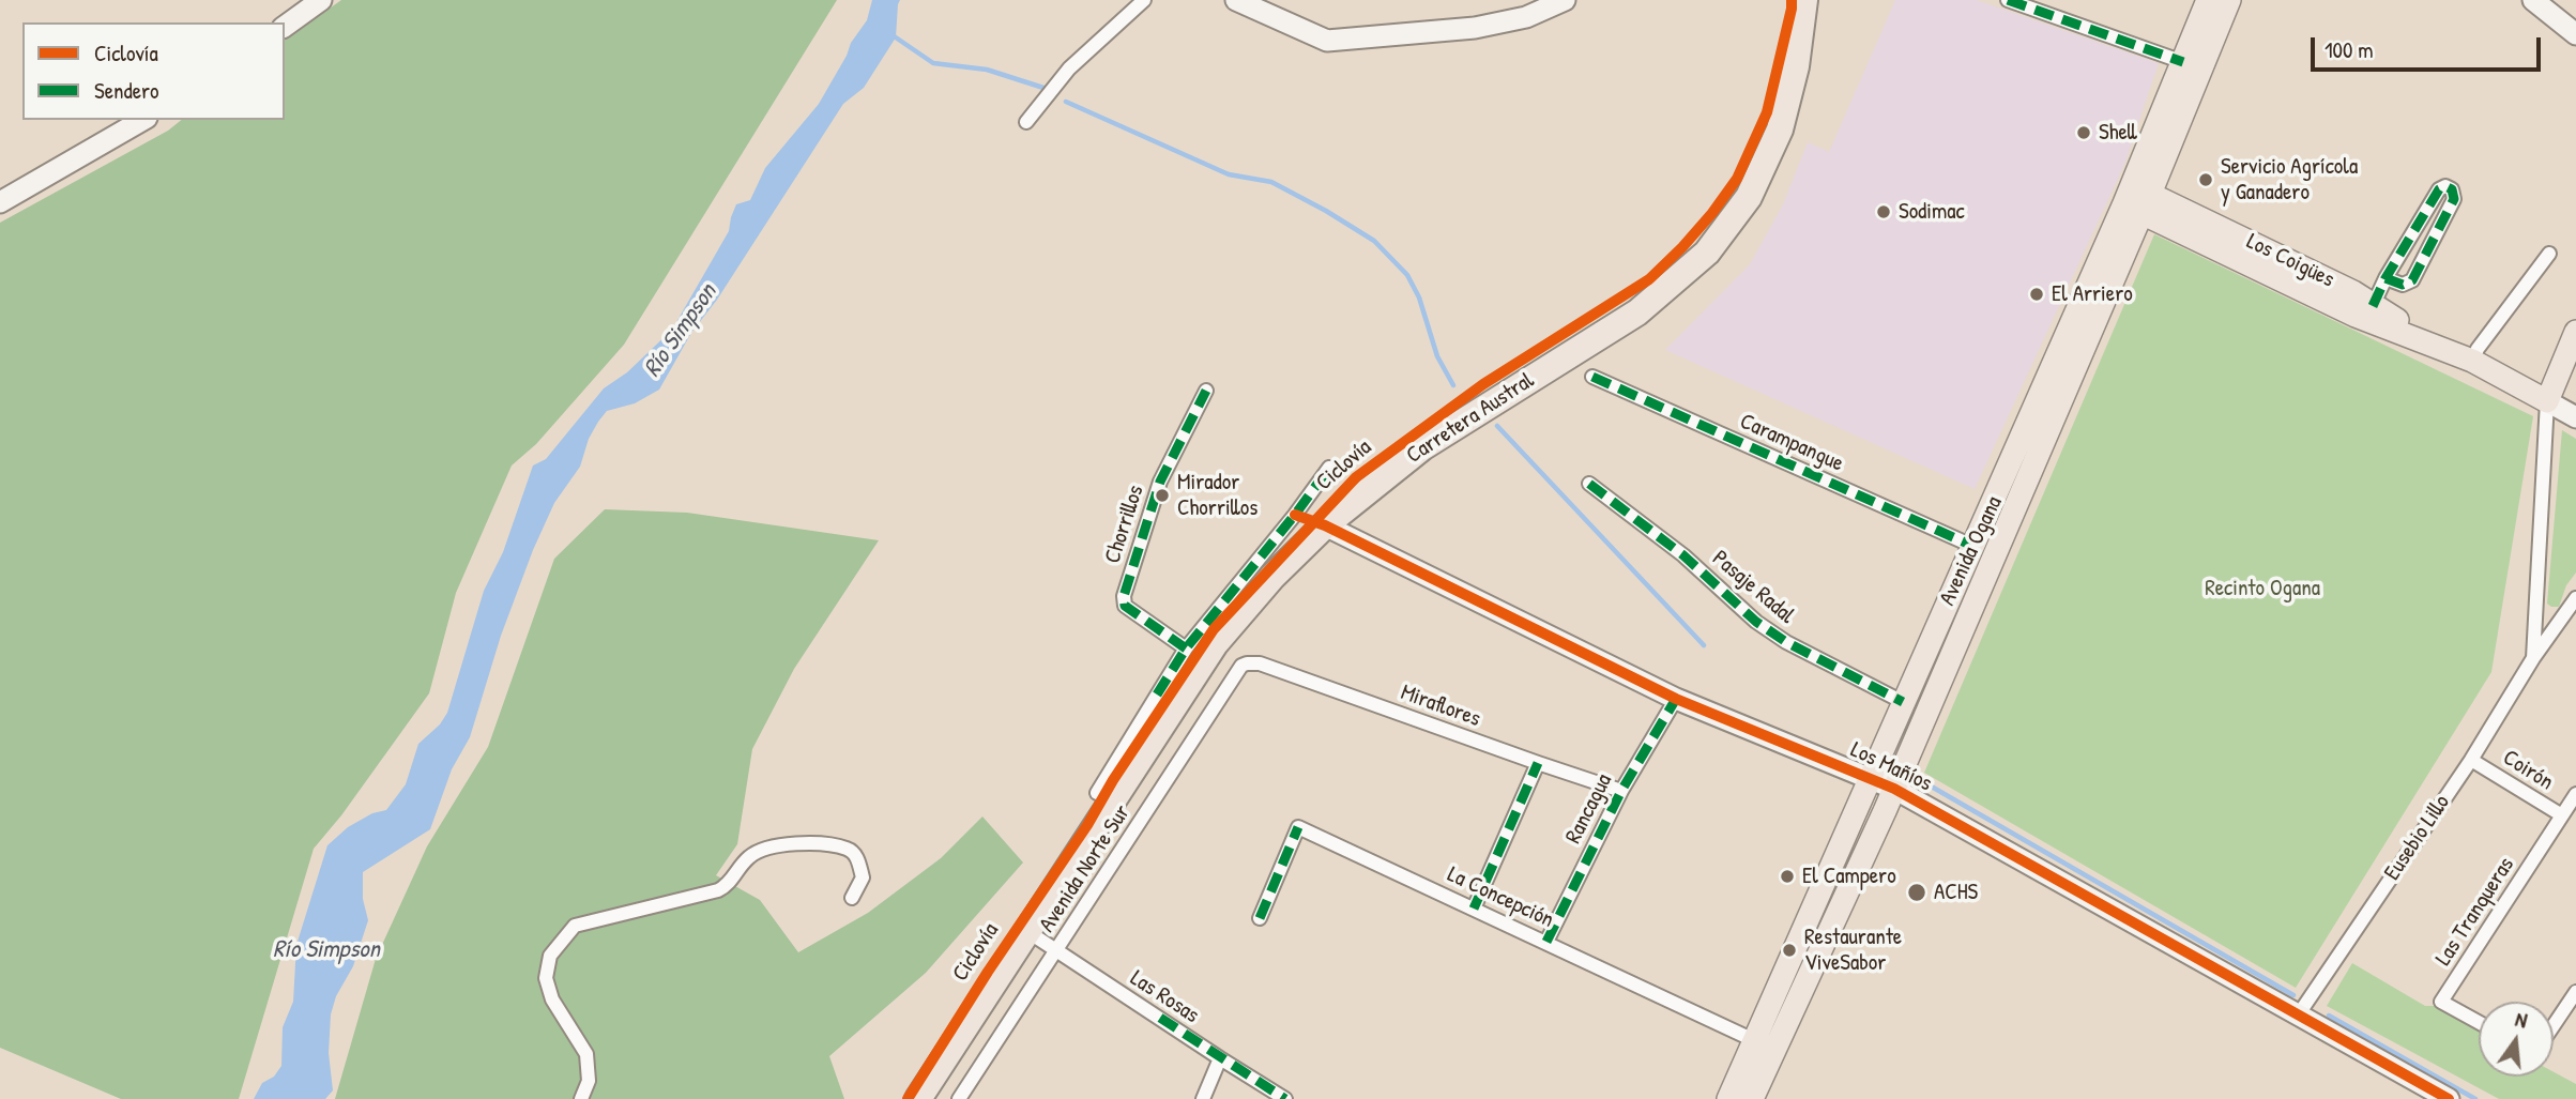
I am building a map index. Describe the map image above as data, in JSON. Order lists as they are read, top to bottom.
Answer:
{
  "streets": {
    "highway": ["Carretera Austral"],
    "main road": ["Los Coigües", "Avenida Ogana", "Eusebio Lillo"],
    "street": [
      "Carampangue",
      "Chorrillos",
      "Pasaje Radal",
      "Miraflores",
      "Los Mañíos",
      "Coirón",
      "Rancagua",
      "Avenida Norte Sur",
      "La Concepción",
      "Las Tranqueras",
      "Las Rosas"
    ],
    "cycle path": ["Ciclovía"]
  },
  "crossings": [
    ["Los Coigües", "Avenida Ogana"],
    ["Los Coigües", "Eusebio Lillo"],
    ["Carretera Austral", "Los Mañíos"],
    ["Carretera Austral", "Las Rosas"],
    ["Carampangue", "Avenida Ogana"],
    ["Avenida Ogana", "Pasaje Radal"],
    ["Avenida Ogana", "Los Mañíos"],
    ["Avenida Ogana", "La Concepción"],
    ["Miraflores", "Rancagua"],
    ["Miraflores", "Avenida Norte Sur"],
    ["Los Mañíos", "Rancagua"],
    ["Los Mañíos", "Eusebio Lillo"],
    ["Coirón", "Eusebio Lillo"],
    ["Coirón", "Las Tranqueras"],
    ["Rancagua", "La Concepción"],
    ["Avenida Norte Sur", "Las Rosas"]
  ],
  "water": ["Río Simpson"],
  "parks": ["Recinto Ogana"],
  "places": [
    "Shell",
    "Servicio Agrícola y Ganadero",
    "Sodimac",
    "El Arriero",
    "Mirador Chorrillos",
    "El Campero",
    "ACHS",
    "Restaurante ViveSabor"
  ],
  "legend": ["Ciclovía", "Sendero"],
  "scale_bar": "100 m",
  "north": "top"
}
